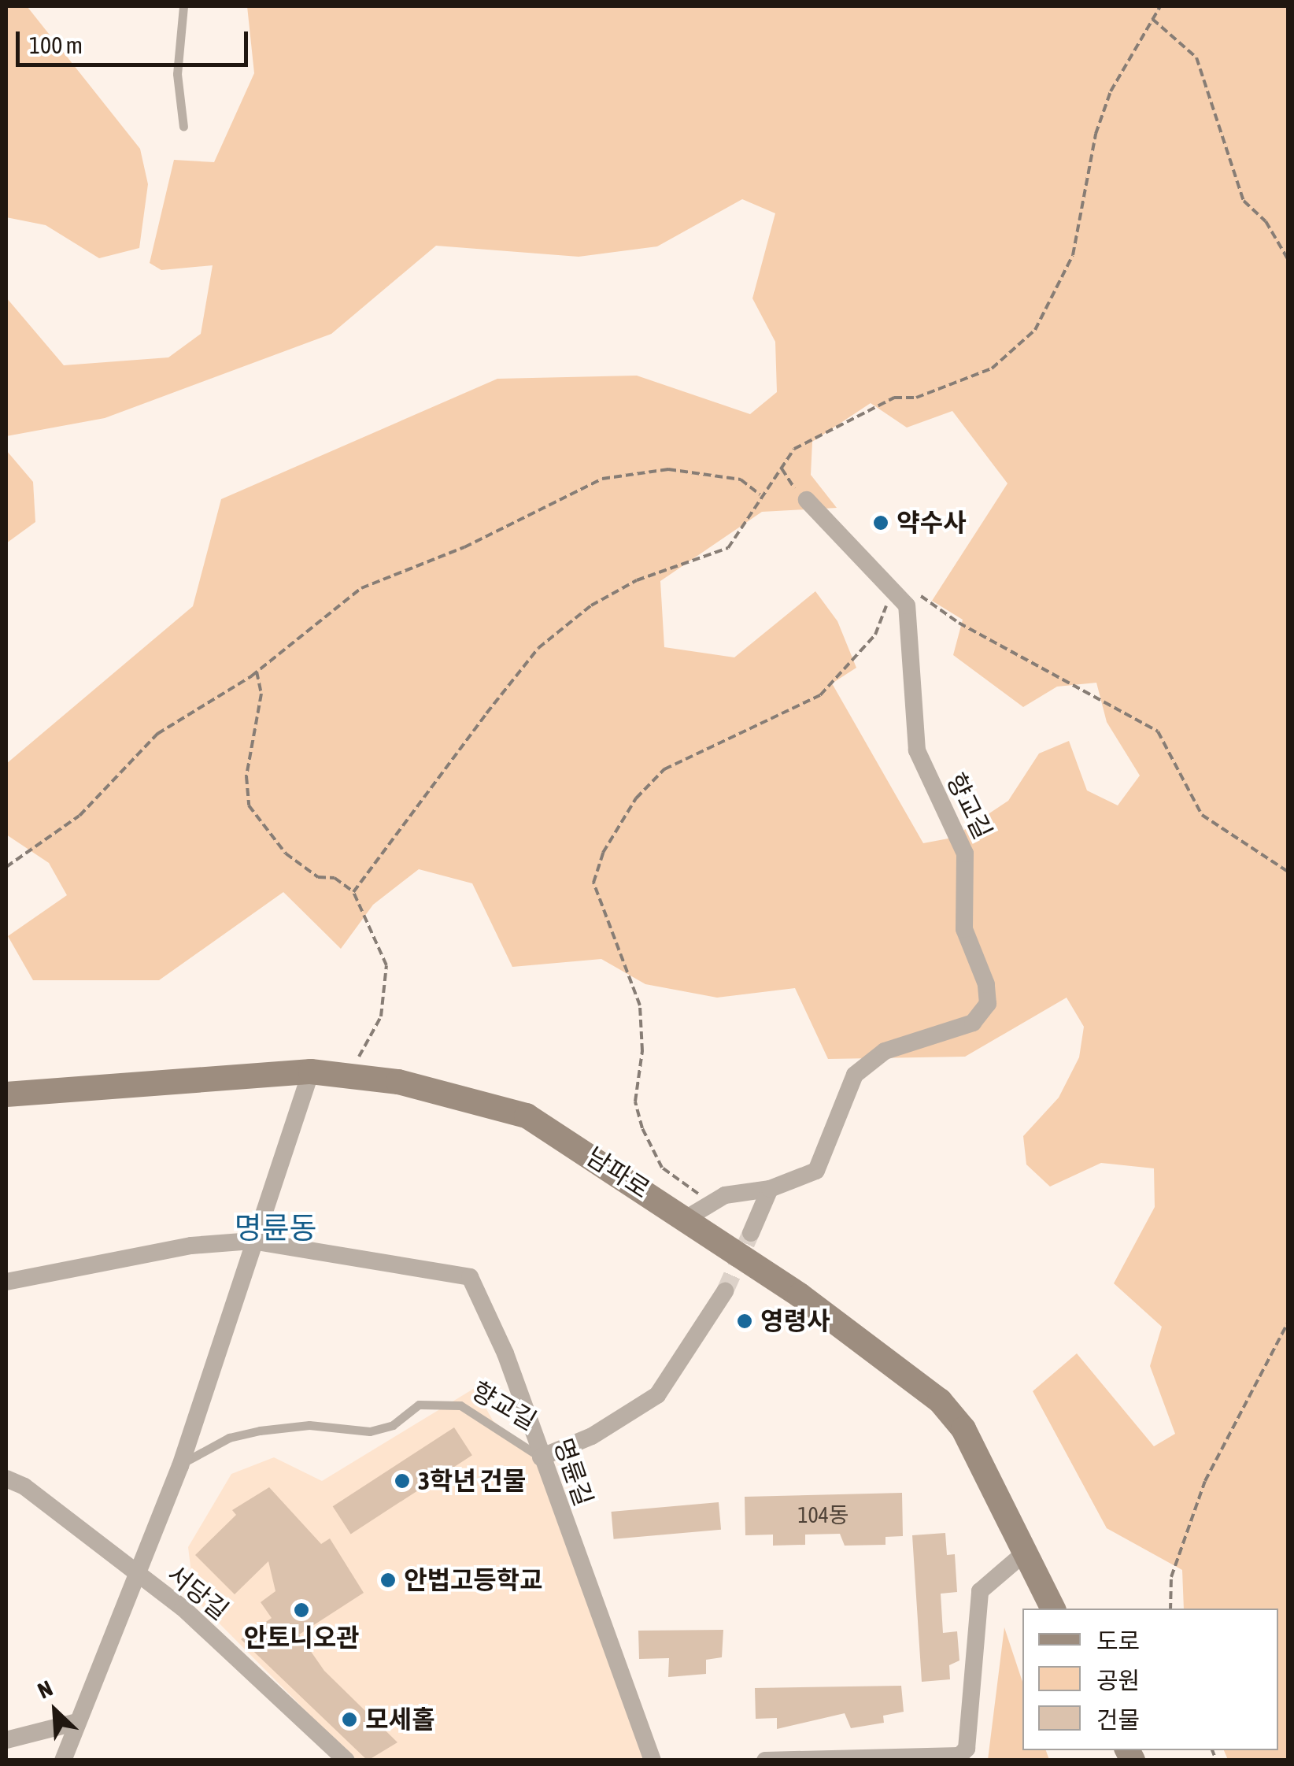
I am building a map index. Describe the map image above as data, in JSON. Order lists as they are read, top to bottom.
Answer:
{
  "streets": {
    "street": [
      "향교길",
      "남파로",
      "명륜길",
      "서당길"
    ]
  },
  "crossings": [
    ["향교길", "명륜길"]
  ],
  "districts": ["명륜동"],
  "places": [
    "약수사",
    "영령사",
    "3학년 건물",
    "안법고등학교",
    "안토니오관",
    "모세홀"
  ],
  "house_numbers": ["104동"],
  "legend": ["도로", "공원", "건물"],
  "scale_bar": "100 m",
  "north": "top left"
}
